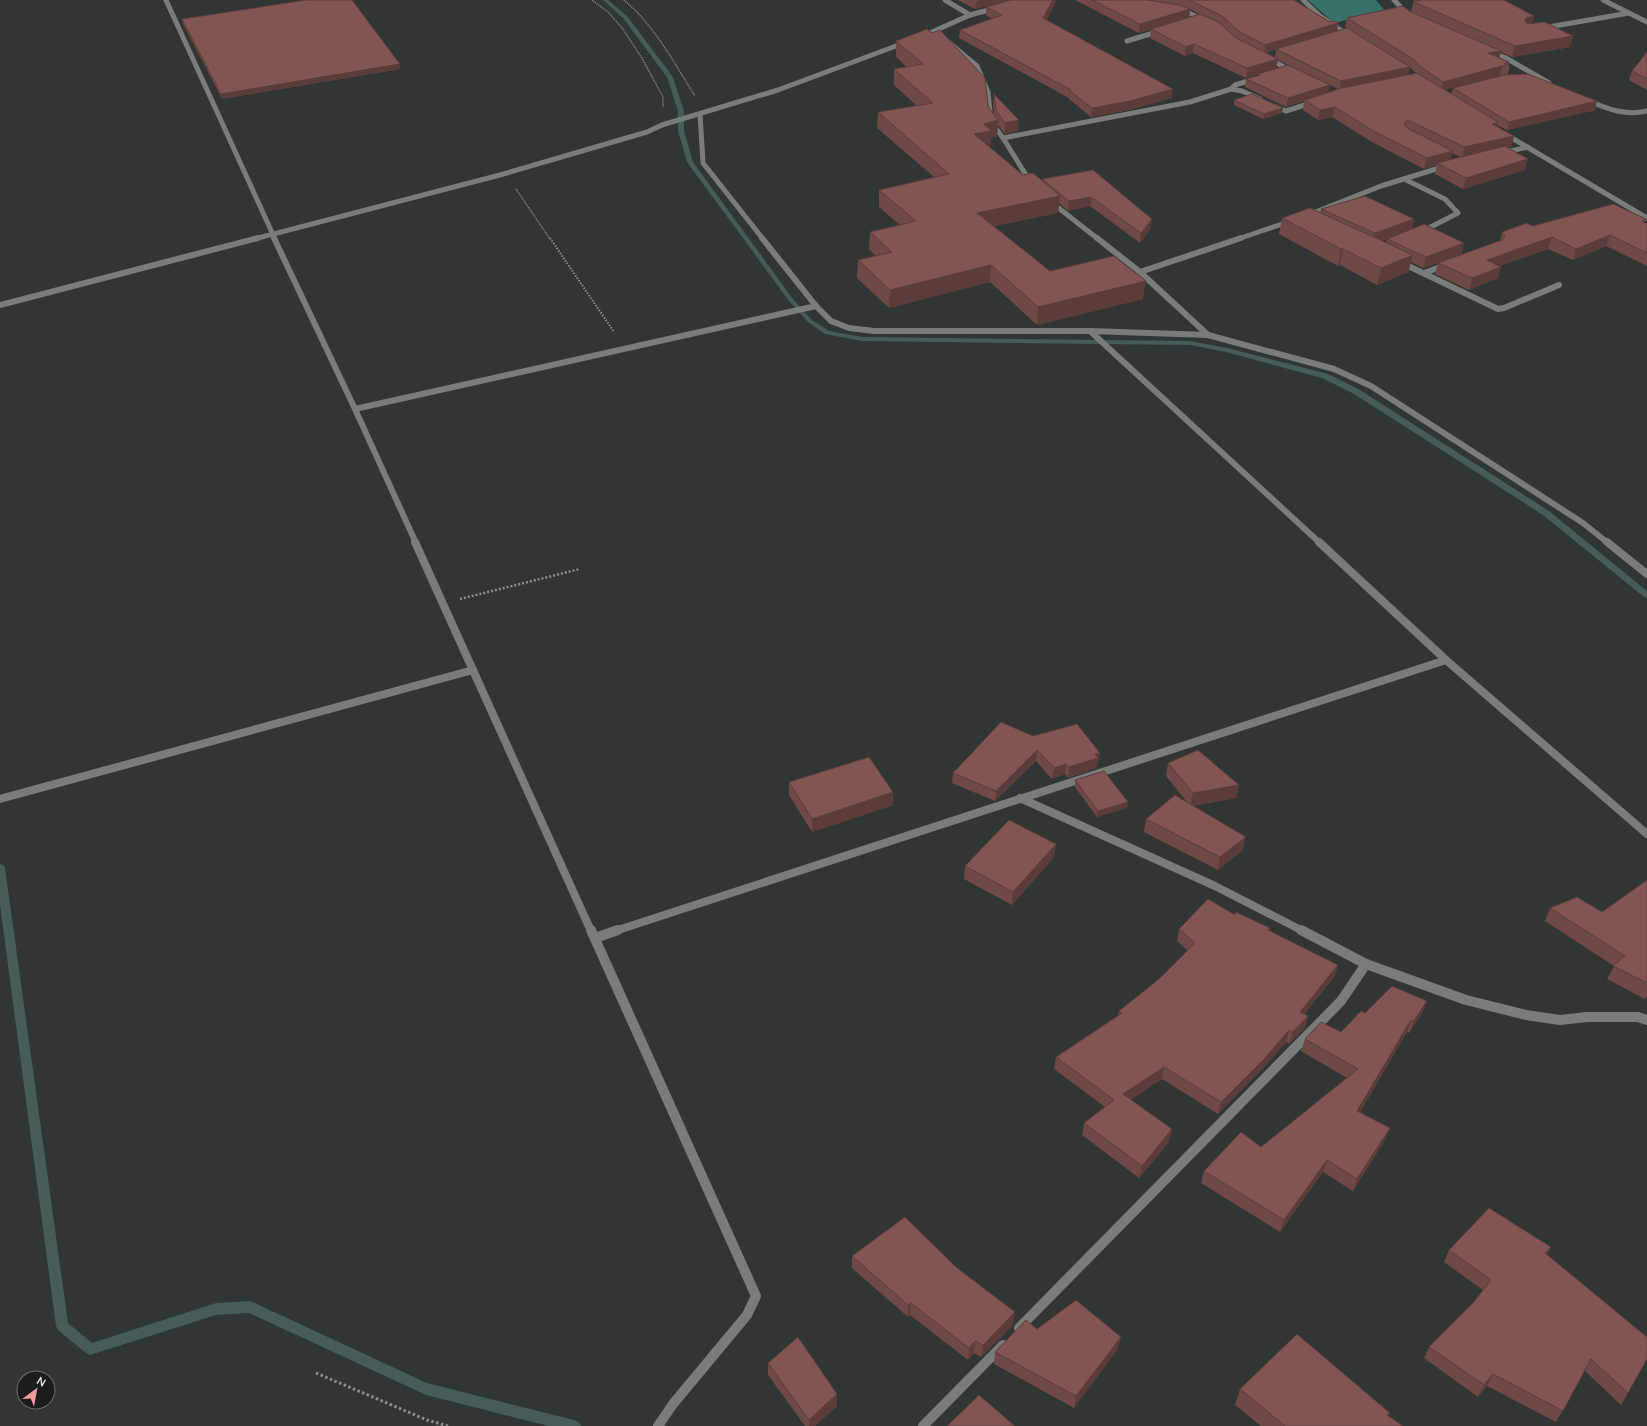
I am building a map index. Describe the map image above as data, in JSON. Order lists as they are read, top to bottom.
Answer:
{
  "north": "top right"
}
